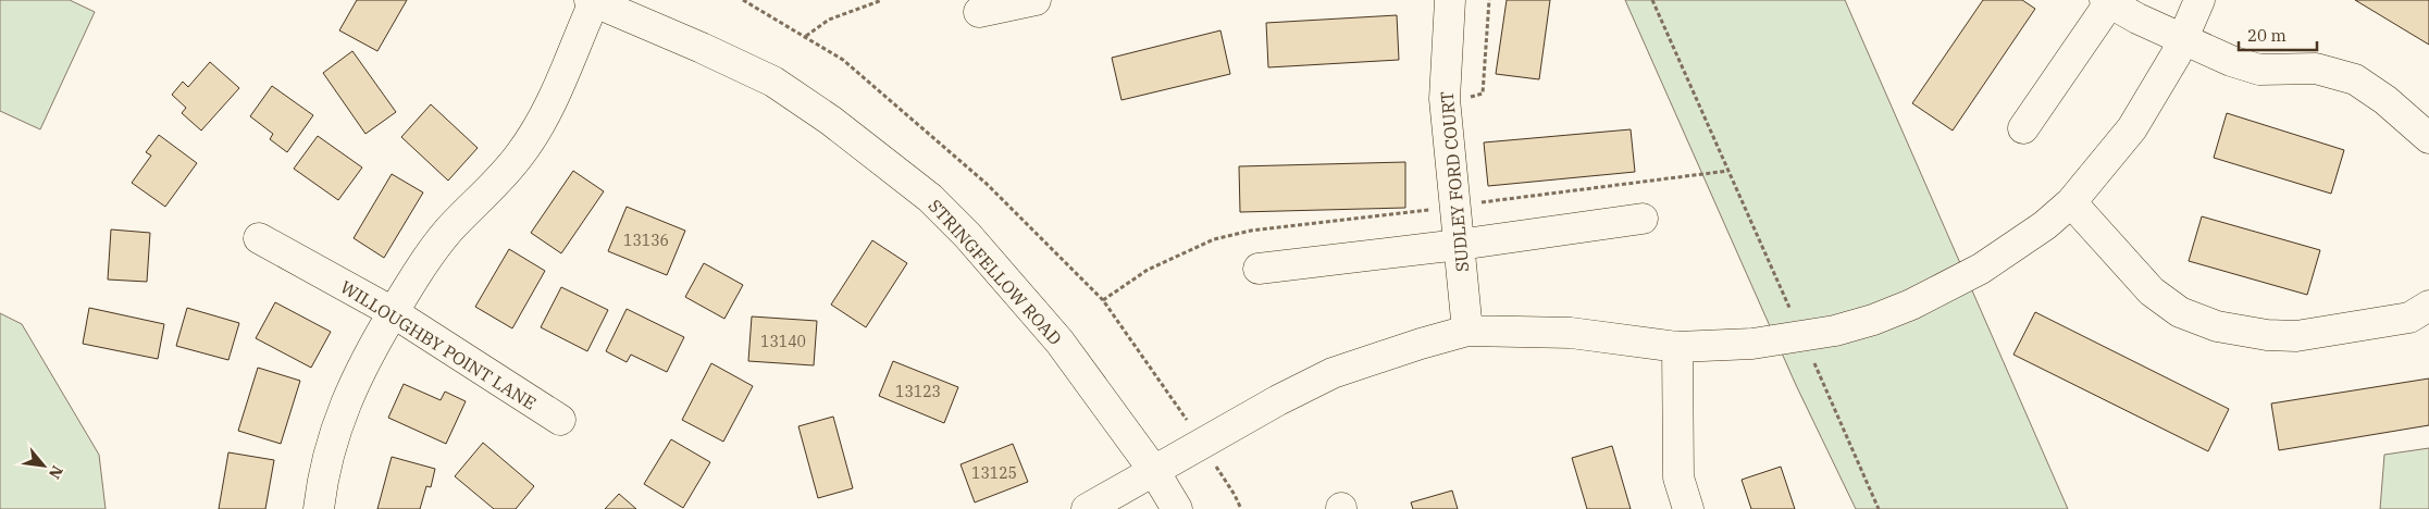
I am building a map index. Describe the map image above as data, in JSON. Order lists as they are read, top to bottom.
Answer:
{
  "streets": {
    "street": ["SUDLEY FORD COURT", "STRINGFELLOW ROAD", "WILLOUGHBY POINT LANE"]
  },
  "house_numbers": [
    "13136",
    "13140",
    "13123",
    "13125"
  ],
  "scale_bar": "20 m",
  "north": "bottom right"
}
